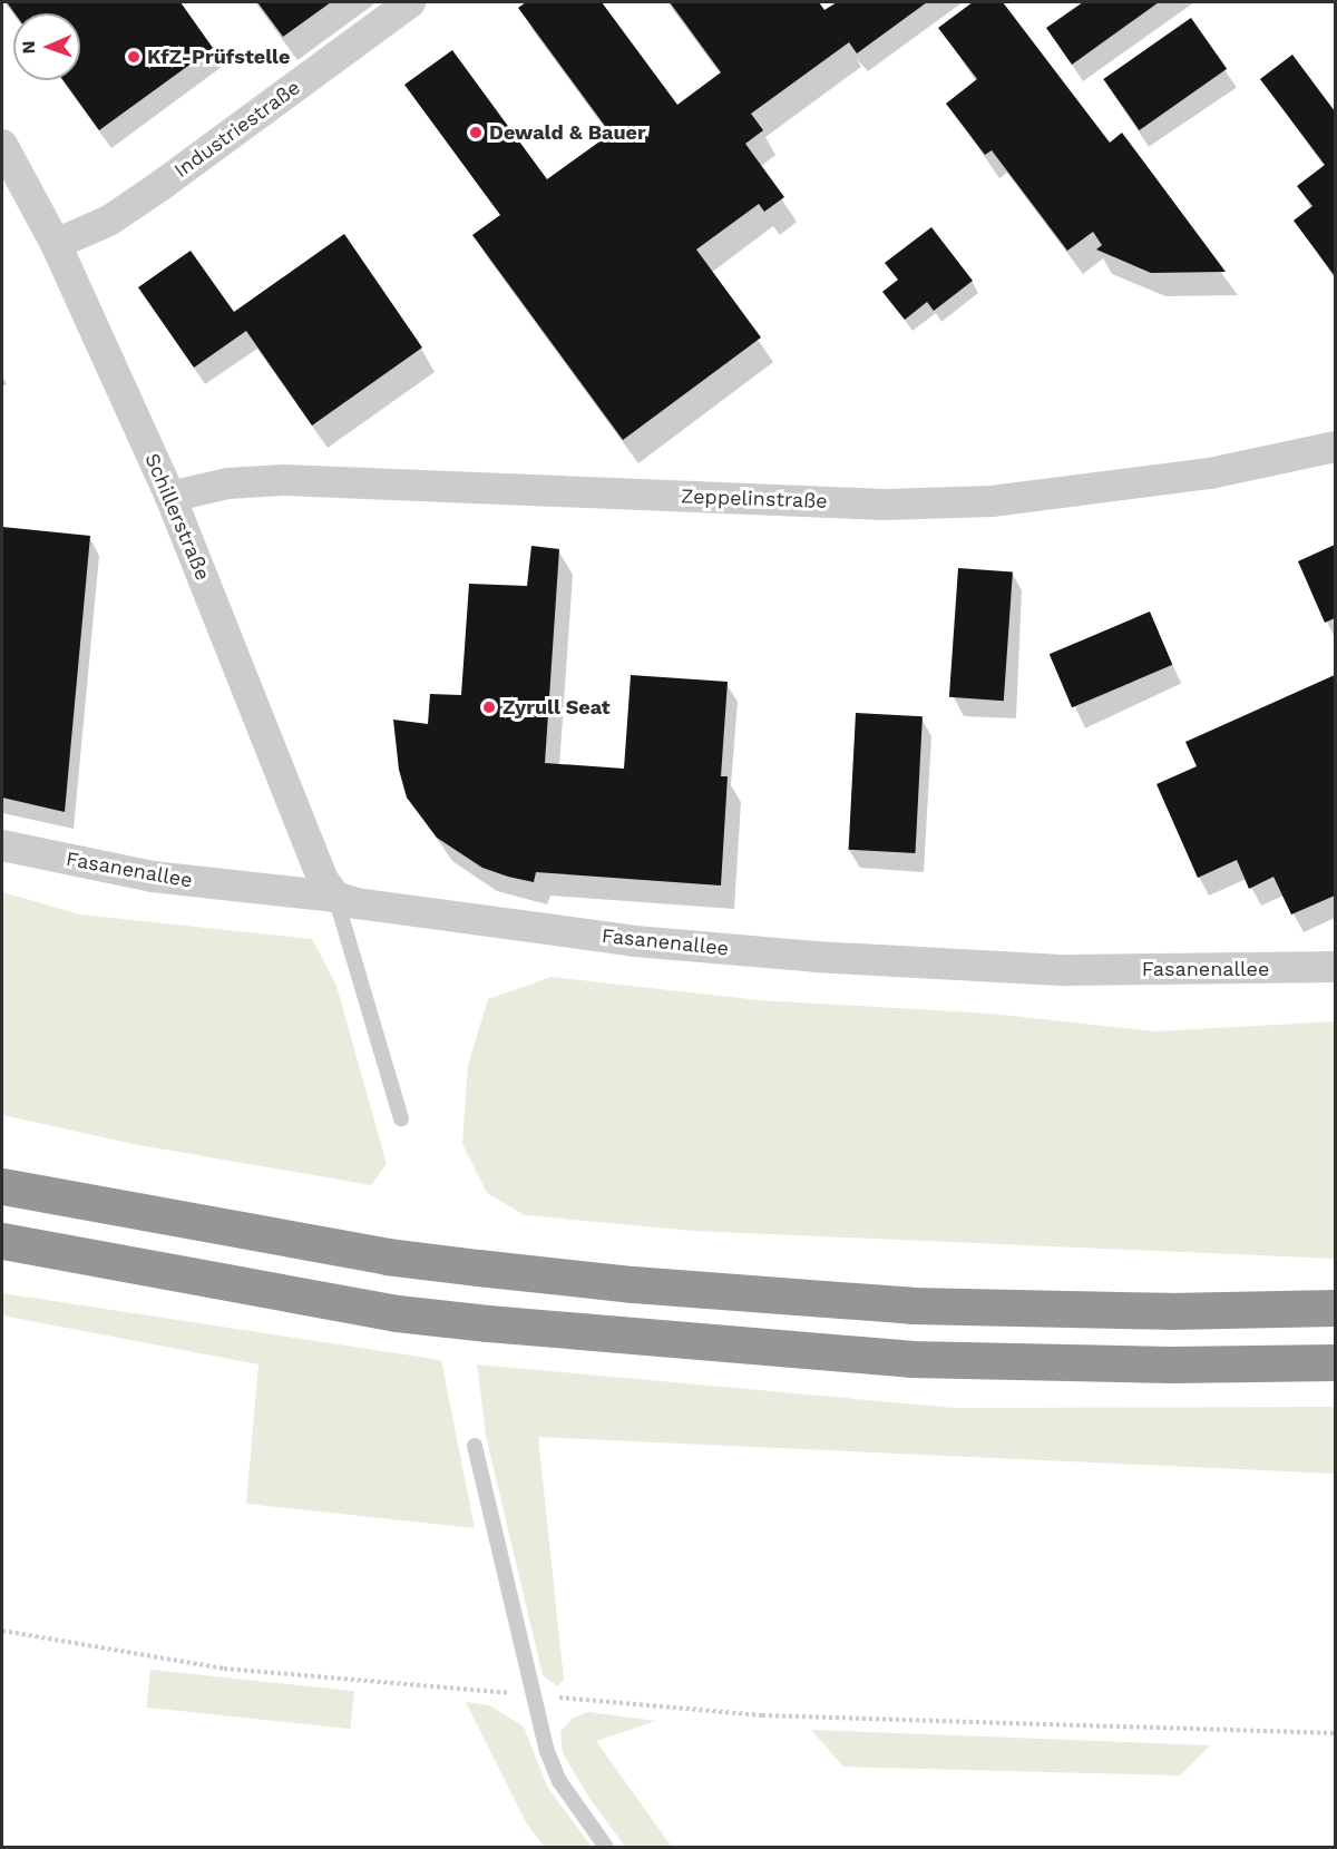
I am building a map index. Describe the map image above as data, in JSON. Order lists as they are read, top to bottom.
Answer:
{
  "streets": {
    "street": [
      "Industriestraße",
      "Zeppelinstraße",
      "Schillerstraße",
      "Fasanenallee"
    ]
  },
  "crossings": [
    ["Industriestraße", "Schillerstraße"],
    ["Zeppelinstraße", "Schillerstraße"],
    ["Schillerstraße", "Fasanenallee"]
  ],
  "places": ["KfZ-Prüfstelle", "Dewald & Bauer", "Zyrull Seat"],
  "north": "left"
}
